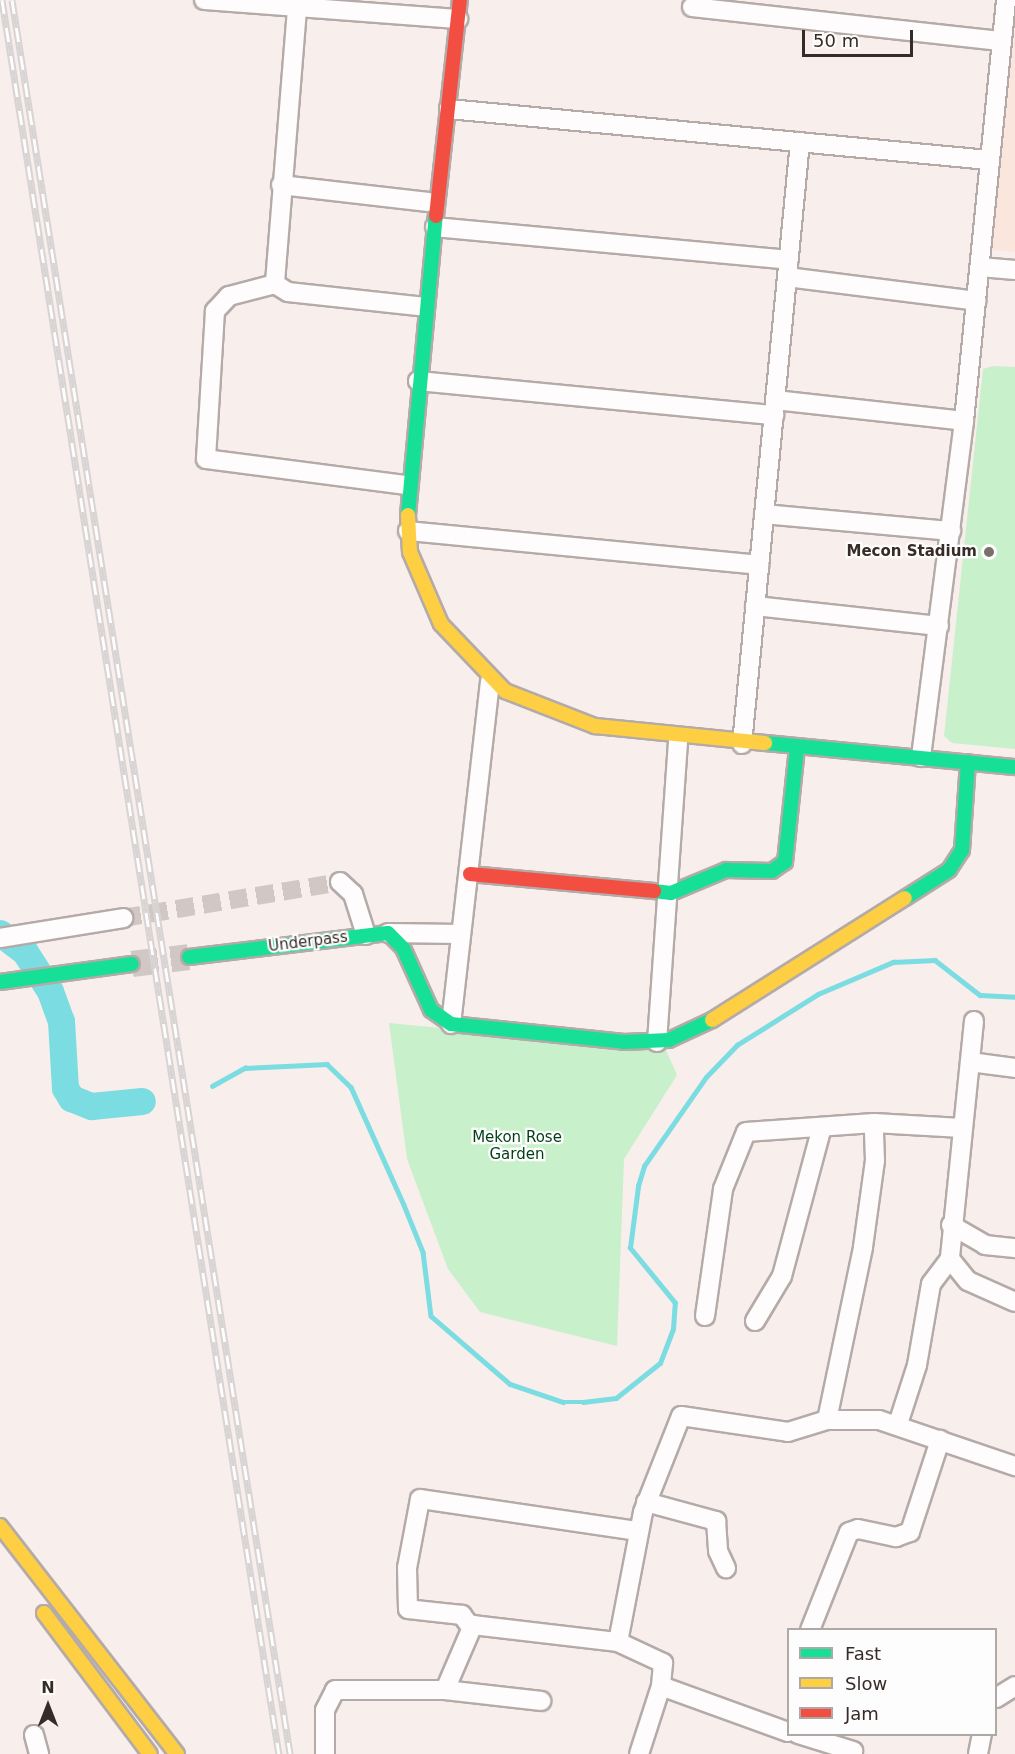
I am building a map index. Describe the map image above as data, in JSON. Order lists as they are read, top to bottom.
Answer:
{
  "streets": {
    "street": ["Underpass"]
  },
  "parks": ["Mekon Rose Garden"],
  "places": ["Mecon Stadium"],
  "legend": ["Fast", "Slow", "Jam"],
  "scale_bar": "50 m",
  "north": "top"
}
